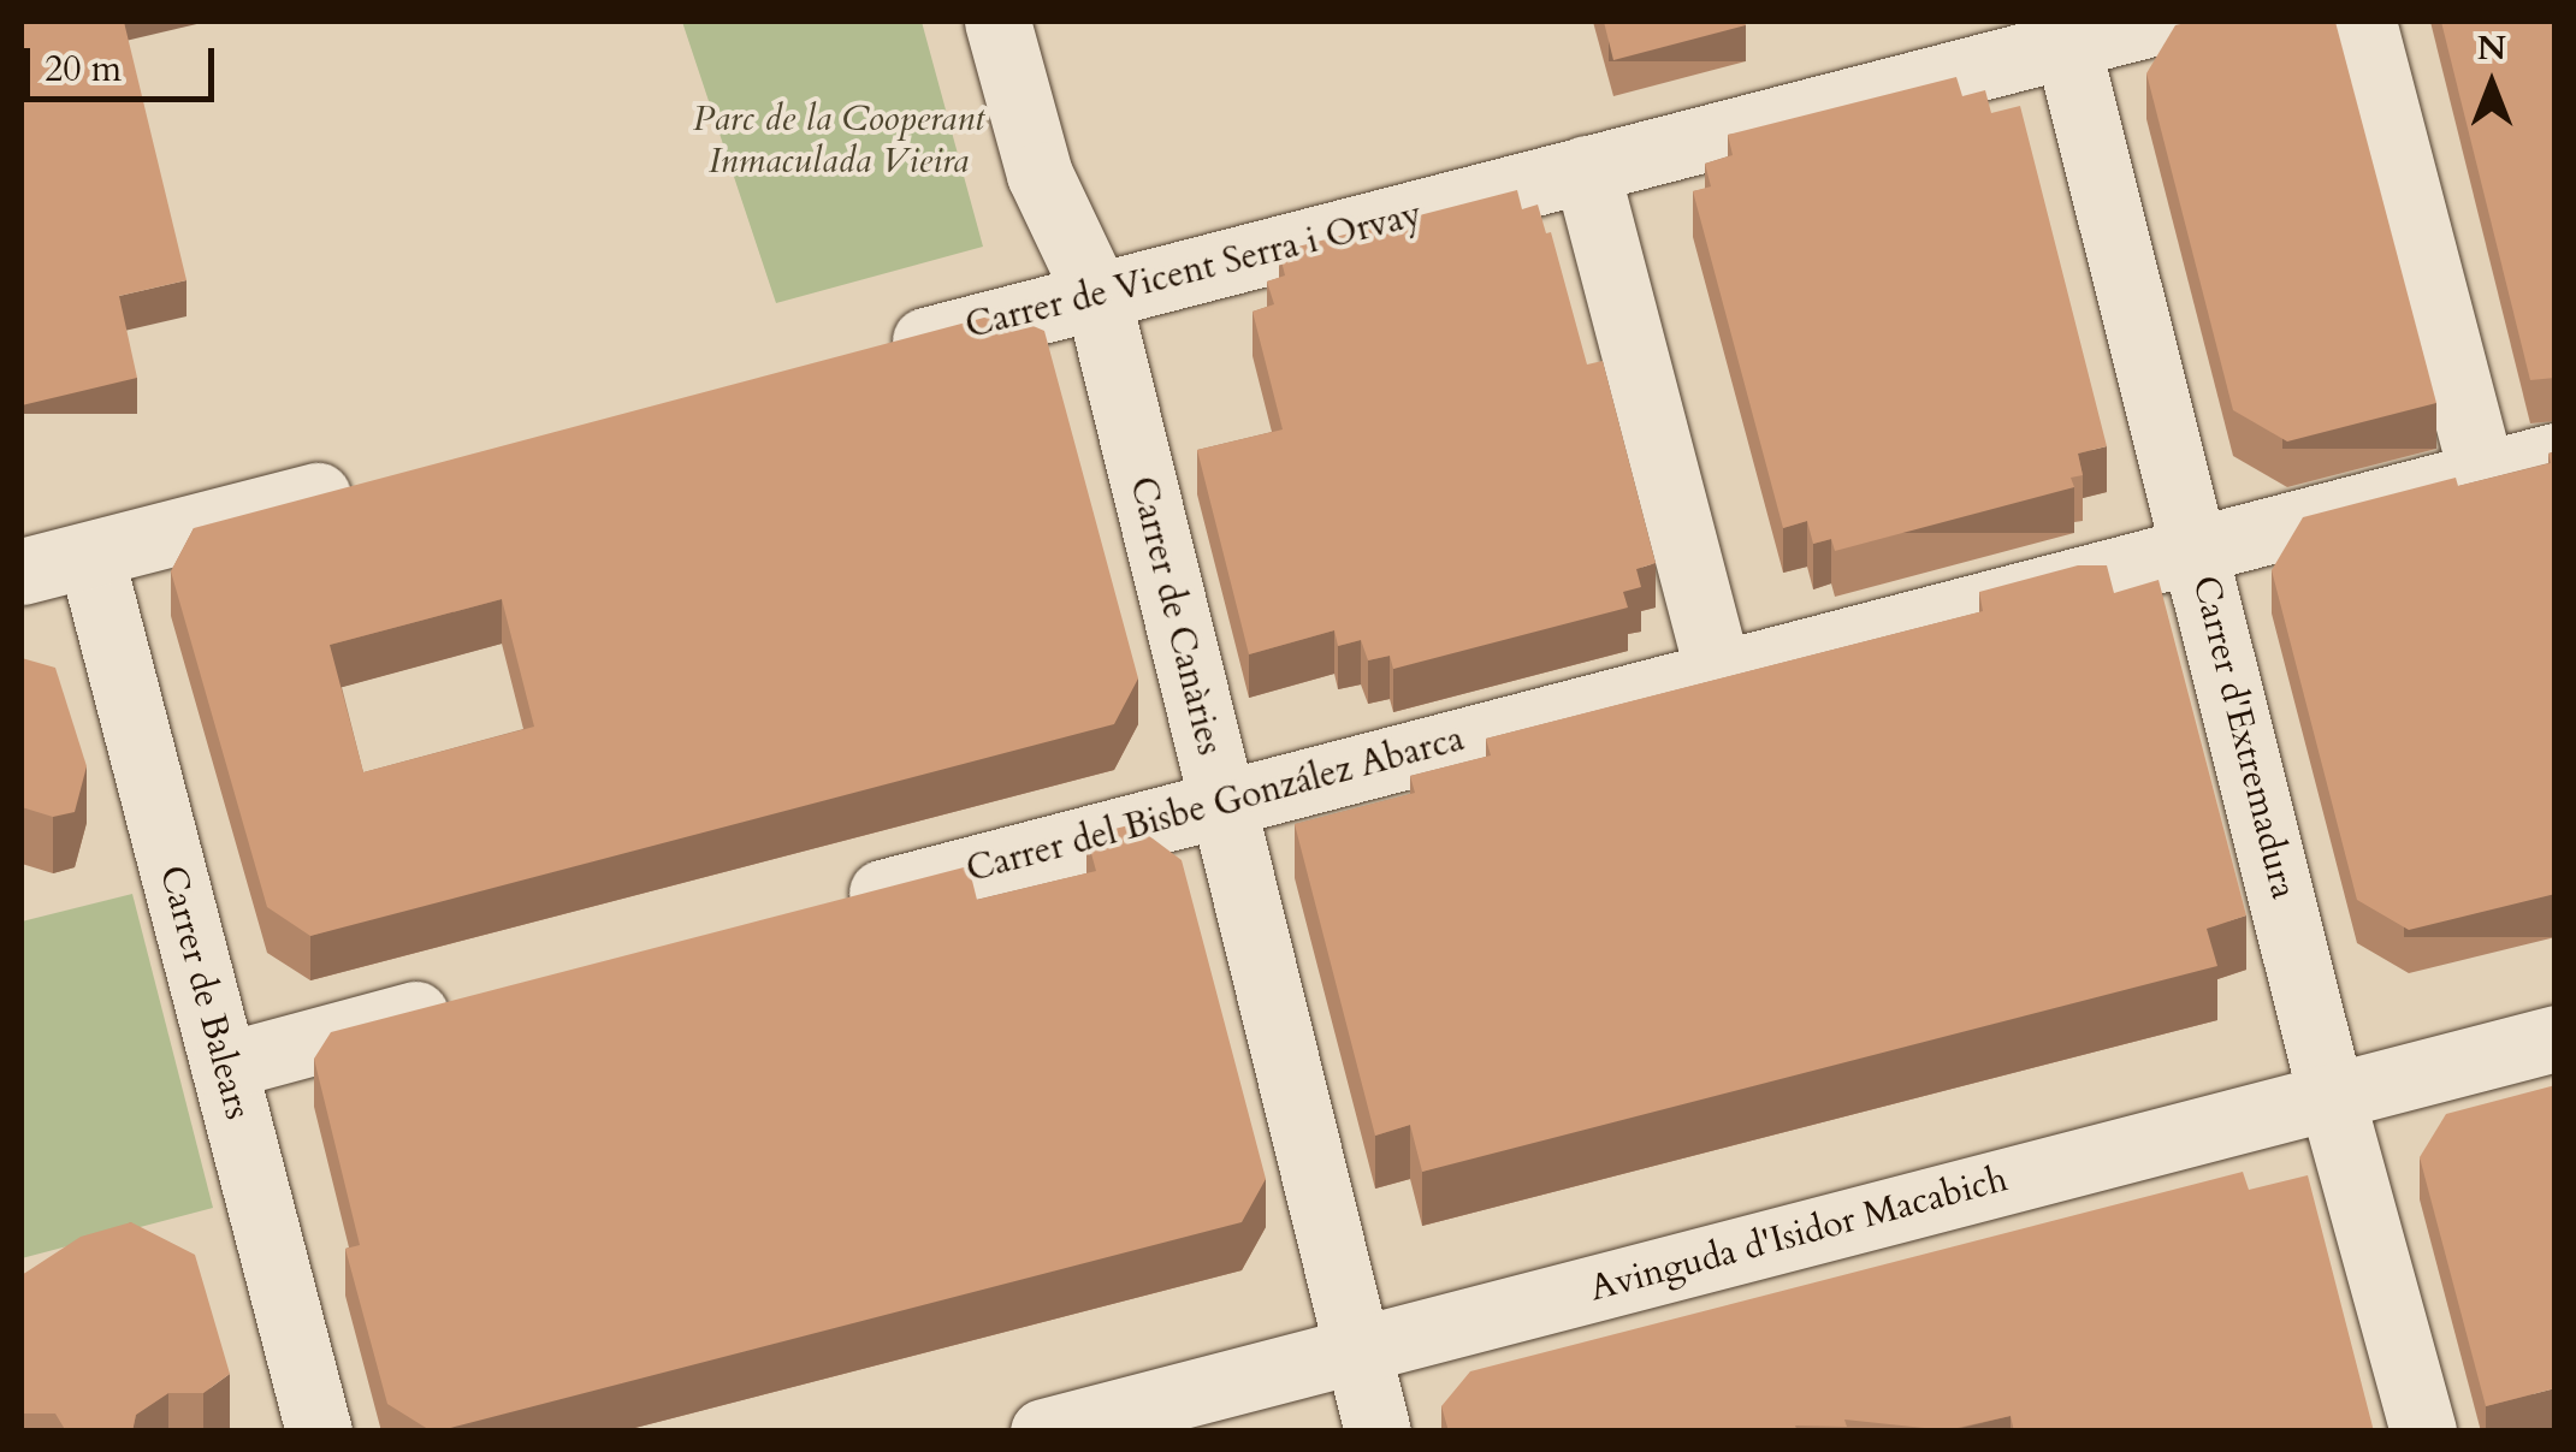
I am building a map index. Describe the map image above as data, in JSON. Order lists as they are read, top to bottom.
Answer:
{
  "streets": {
    "street": [
      "Carrer de Vicent Serra i Orvay",
      "Carrer de Canàries",
      "Carrer d'Extremadura",
      "Carrer del Bisbe González Abarca",
      "Carrer de Balears",
      "Avinguda d'Isidor Macabich"
    ]
  },
  "crossings": [
    ["Carrer de Vicent Serra i Orvay", "Carrer de Canàries"],
    ["Carrer de Vicent Serra i Orvay", "Carrer d'Extremadura"],
    ["Carrer de Canàries", "Carrer del Bisbe González Abarca"],
    ["Carrer de Canàries", "Avinguda d'Isidor Macabich"],
    ["Carrer d'Extremadura", "Carrer del Bisbe González Abarca"],
    ["Carrer d'Extremadura", "Avinguda d'Isidor Macabich"]
  ],
  "parks": ["Parc de la Cooperant Inmaculada Vieira"],
  "scale_bar": "20 m",
  "north": "top"
}
